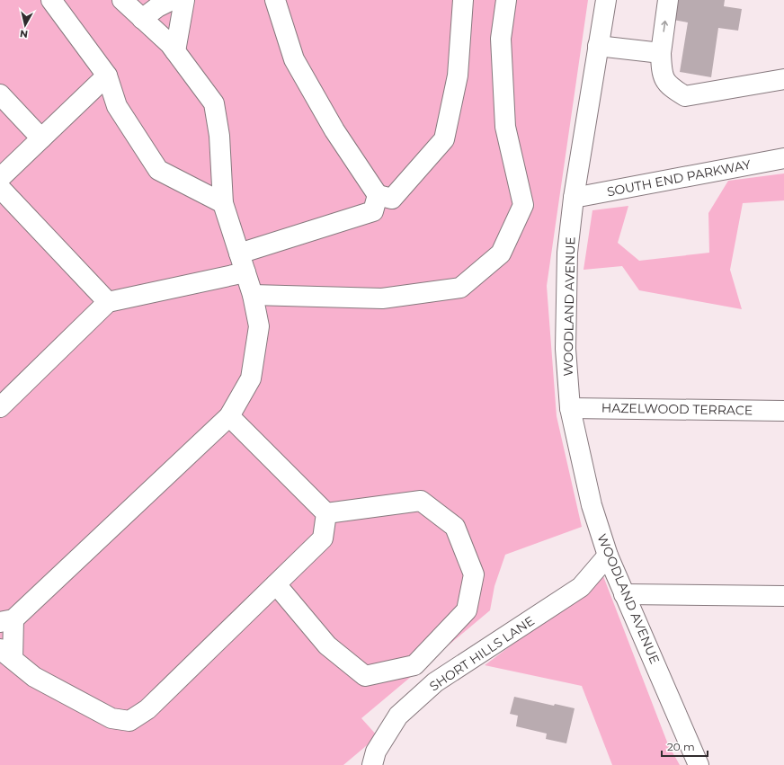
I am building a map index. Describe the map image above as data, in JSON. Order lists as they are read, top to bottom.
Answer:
{
  "streets": {
    "street": [
      "SOUTH END PARKWAY",
      "WOODLAND AVENUE",
      "HAZELWOOD TERRACE",
      "SHORT HILLS LANE"
    ]
  },
  "crossings": [
    ["SOUTH END PARKWAY", "WOODLAND AVENUE"],
    ["WOODLAND AVENUE", "HAZELWOOD TERRACE"],
    ["WOODLAND AVENUE", "SHORT HILLS LANE"]
  ],
  "scale_bar": "20 m",
  "north": "bottom"
}
